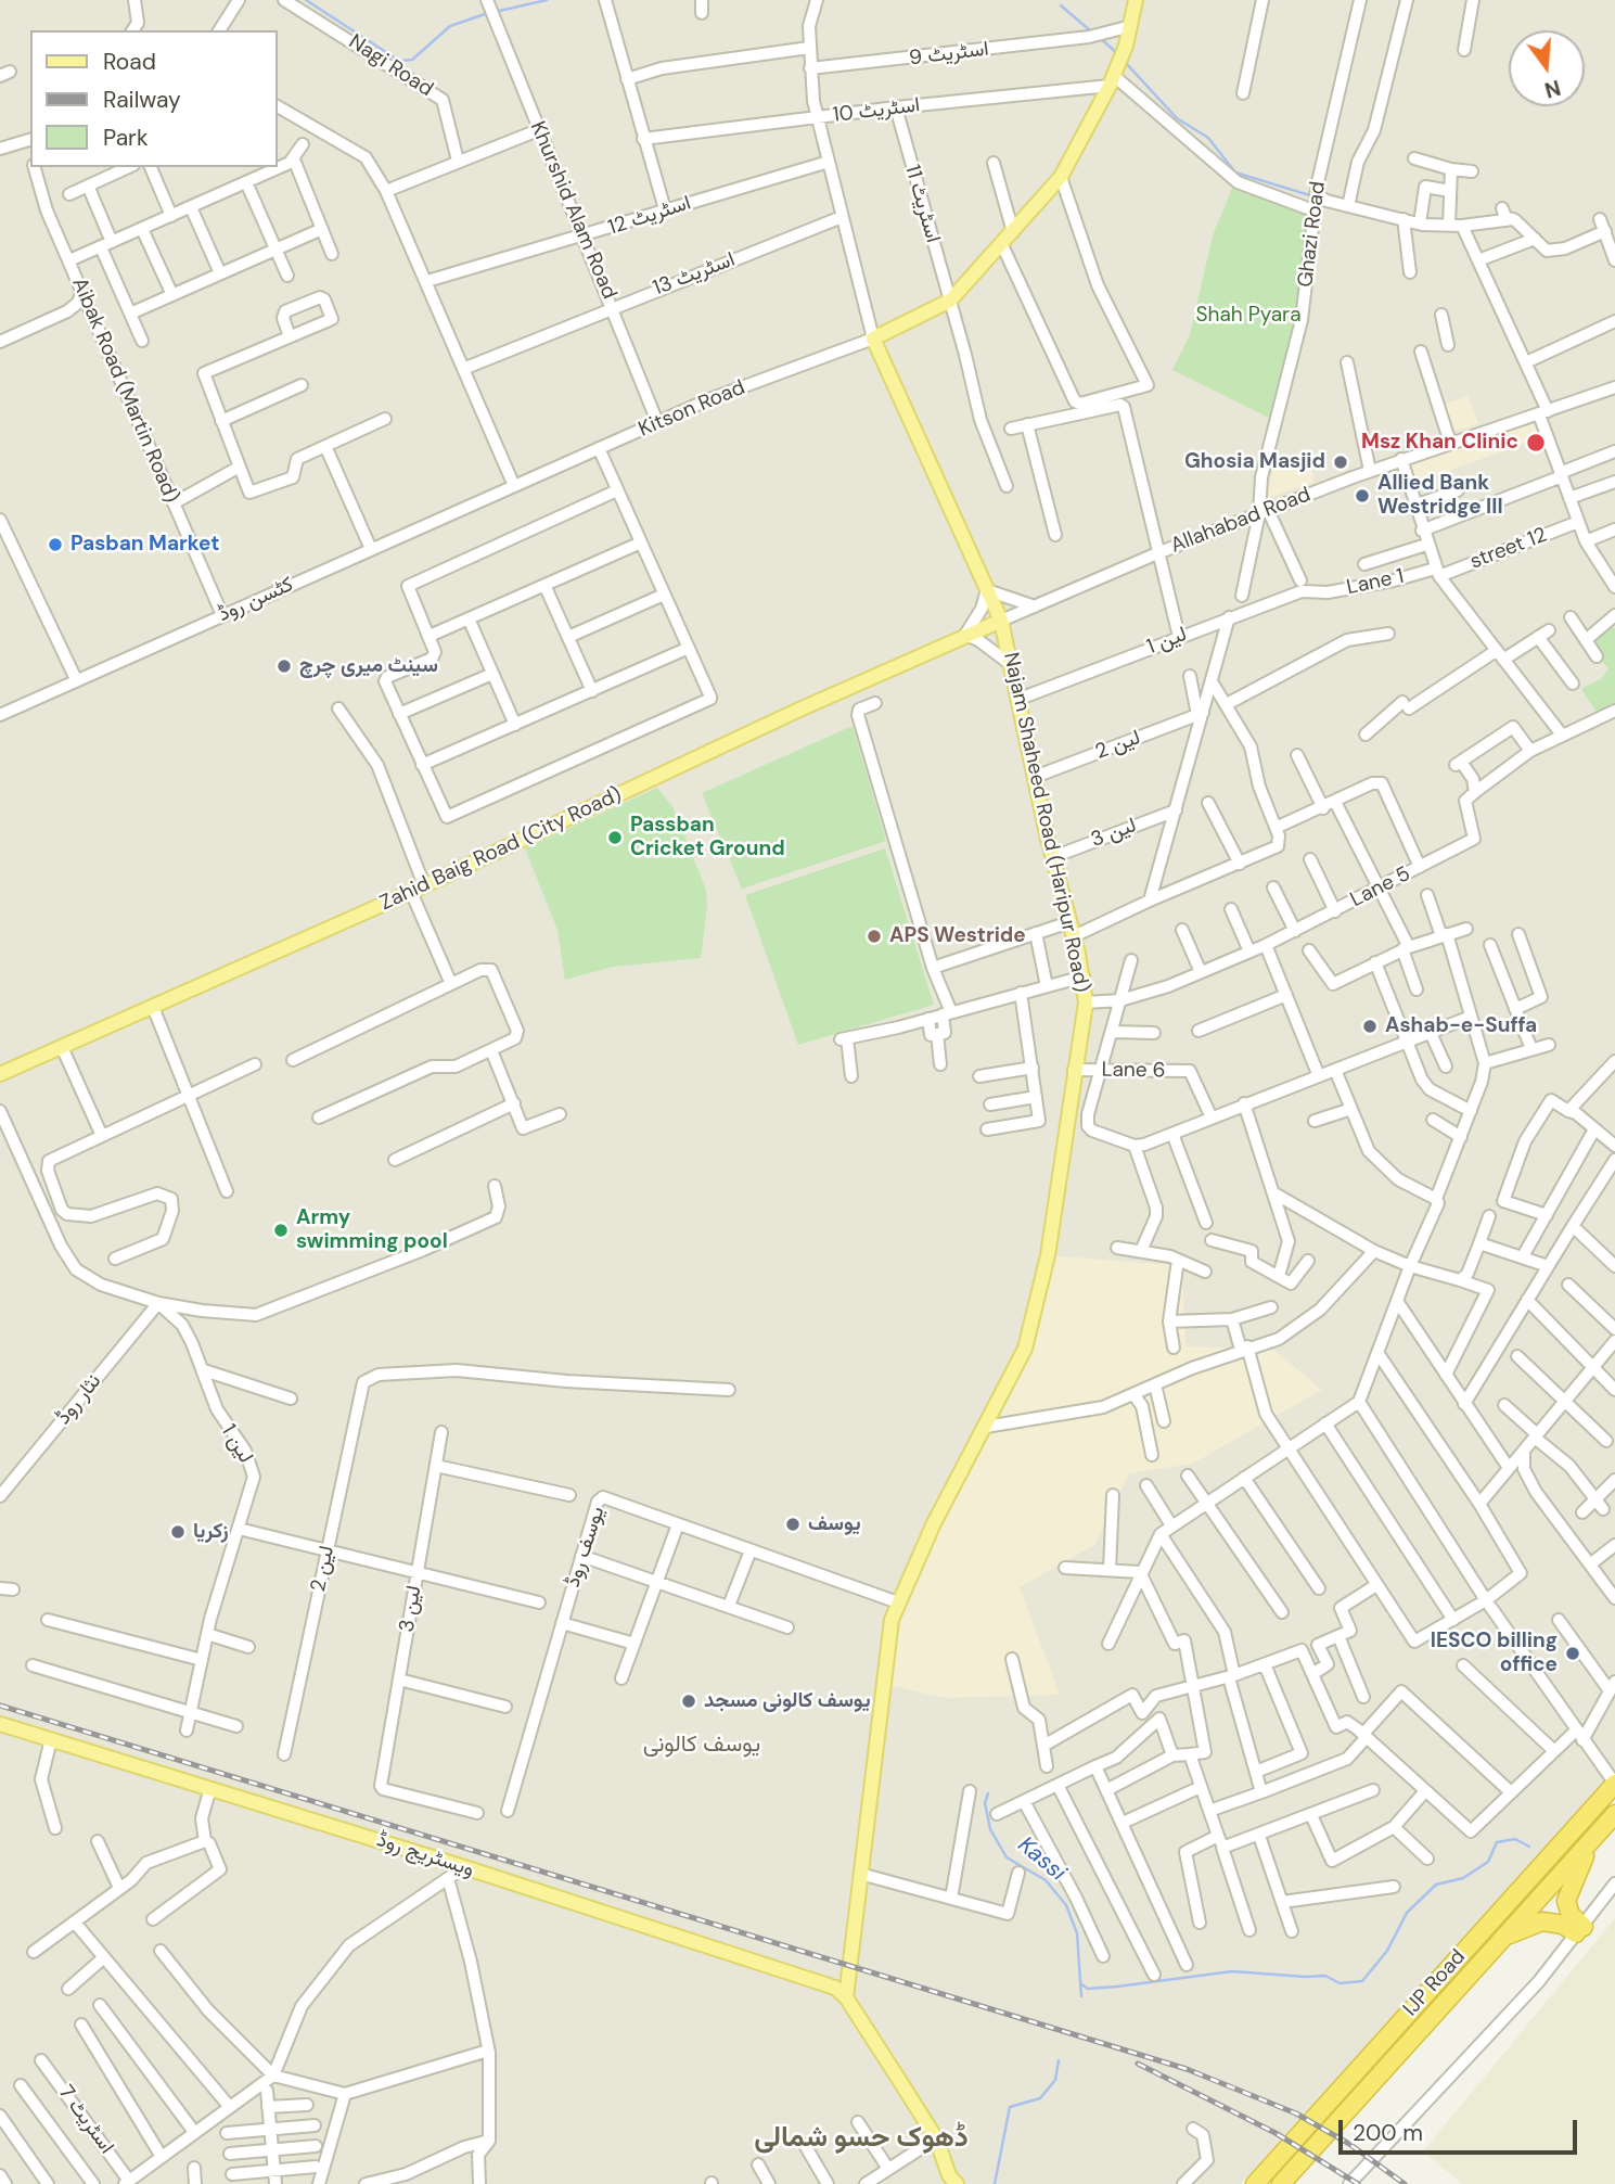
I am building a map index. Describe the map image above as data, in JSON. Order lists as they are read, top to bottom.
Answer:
{
  "streets": {
    "highway": ["IJP Road"],
    "main road": ["Najam Shaheed Road (Haripur Road)", "Zahid Baig Road (City Road)", "ویسٹریج روڈ"],
    "street": [
      "اسٹریٹ 9",
      "Nagi Road",
      "اسٹریٹ 10",
      "اسٹریٹ 11",
      "Khurshid Alam Road",
      "اسٹریٹ 12",
      "Ghazi Road",
      "اسٹریٹ 13",
      "Aibak Road (Martin Road)",
      "Kitson Road",
      "Allahabad Road",
      "street 12",
      "Lane 1",
      "کٹسن روڈ",
      "لین 1",
      "لین 2",
      "لین 3",
      "Lane 5",
      "Lane 6",
      "نثار روڈ",
      "یوسف روڈ",
      "اسٹریٹ 7"
    ]
  },
  "crossings": [
    ["اسٹریٹ 10", "اسٹریٹ 11"],
    ["Khurshid Alam Road", "اسٹریٹ 12"],
    ["Khurshid Alam Road", "اسٹریٹ 13"],
    ["Khurshid Alam Road", "Kitson Road"],
    ["Ghazi Road", "Allahabad Road"],
    ["Aibak Road (Martin Road)", "کٹسن روڈ"],
    ["Kitson Road", "کٹسن روڈ"],
    ["Kitson Road", "Najam Shaheed Road (Haripur Road)"],
    ["Allahabad Road", "Najam Shaheed Road (Haripur Road)"],
    ["Allahabad Road", "Zahid Baig Road (City Road)"],
    ["street 12", "Lane 1"],
    ["Lane 1", "لین 1"],
    ["لین 1", "Najam Shaheed Road (Haripur Road)"],
    ["لین 1", "نثار روڈ"],
    ["لین 2", "Najam Shaheed Road (Haripur Road)"],
    ["Najam Shaheed Road (Haripur Road)", "لین 3"],
    ["Najam Shaheed Road (Haripur Road)", "Zahid Baig Road (City Road)"],
    ["Najam Shaheed Road (Haripur Road)", "Lane 5"],
    ["Najam Shaheed Road (Haripur Road)", "Lane 6"],
    ["Najam Shaheed Road (Haripur Road)", "یوسف روڈ"],
    ["Najam Shaheed Road (Haripur Road)", "ویسٹریج روڈ"]
  ],
  "districts": ["یوسف کالونی", "ڈھوک حسو شمالی"],
  "water": ["Kassi"],
  "parks": ["Shah Pyara"],
  "places": [
    "Msz Khan Clinic",
    "Ghosia Masjid",
    "Allied Bank Westridge III",
    "Pasban Market",
    "سینٹ میری چرچ",
    "Passban Cricket Ground",
    "APS Westride",
    "Ashab-e-Suffa",
    "Army swimming pool",
    "یوسف",
    "زکریا",
    "IESCO billing office",
    "یوسف کالونی مسجد"
  ],
  "legend": ["Road", "Railway", "Park"],
  "scale_bar": "200 m",
  "north": "bottom"
}
